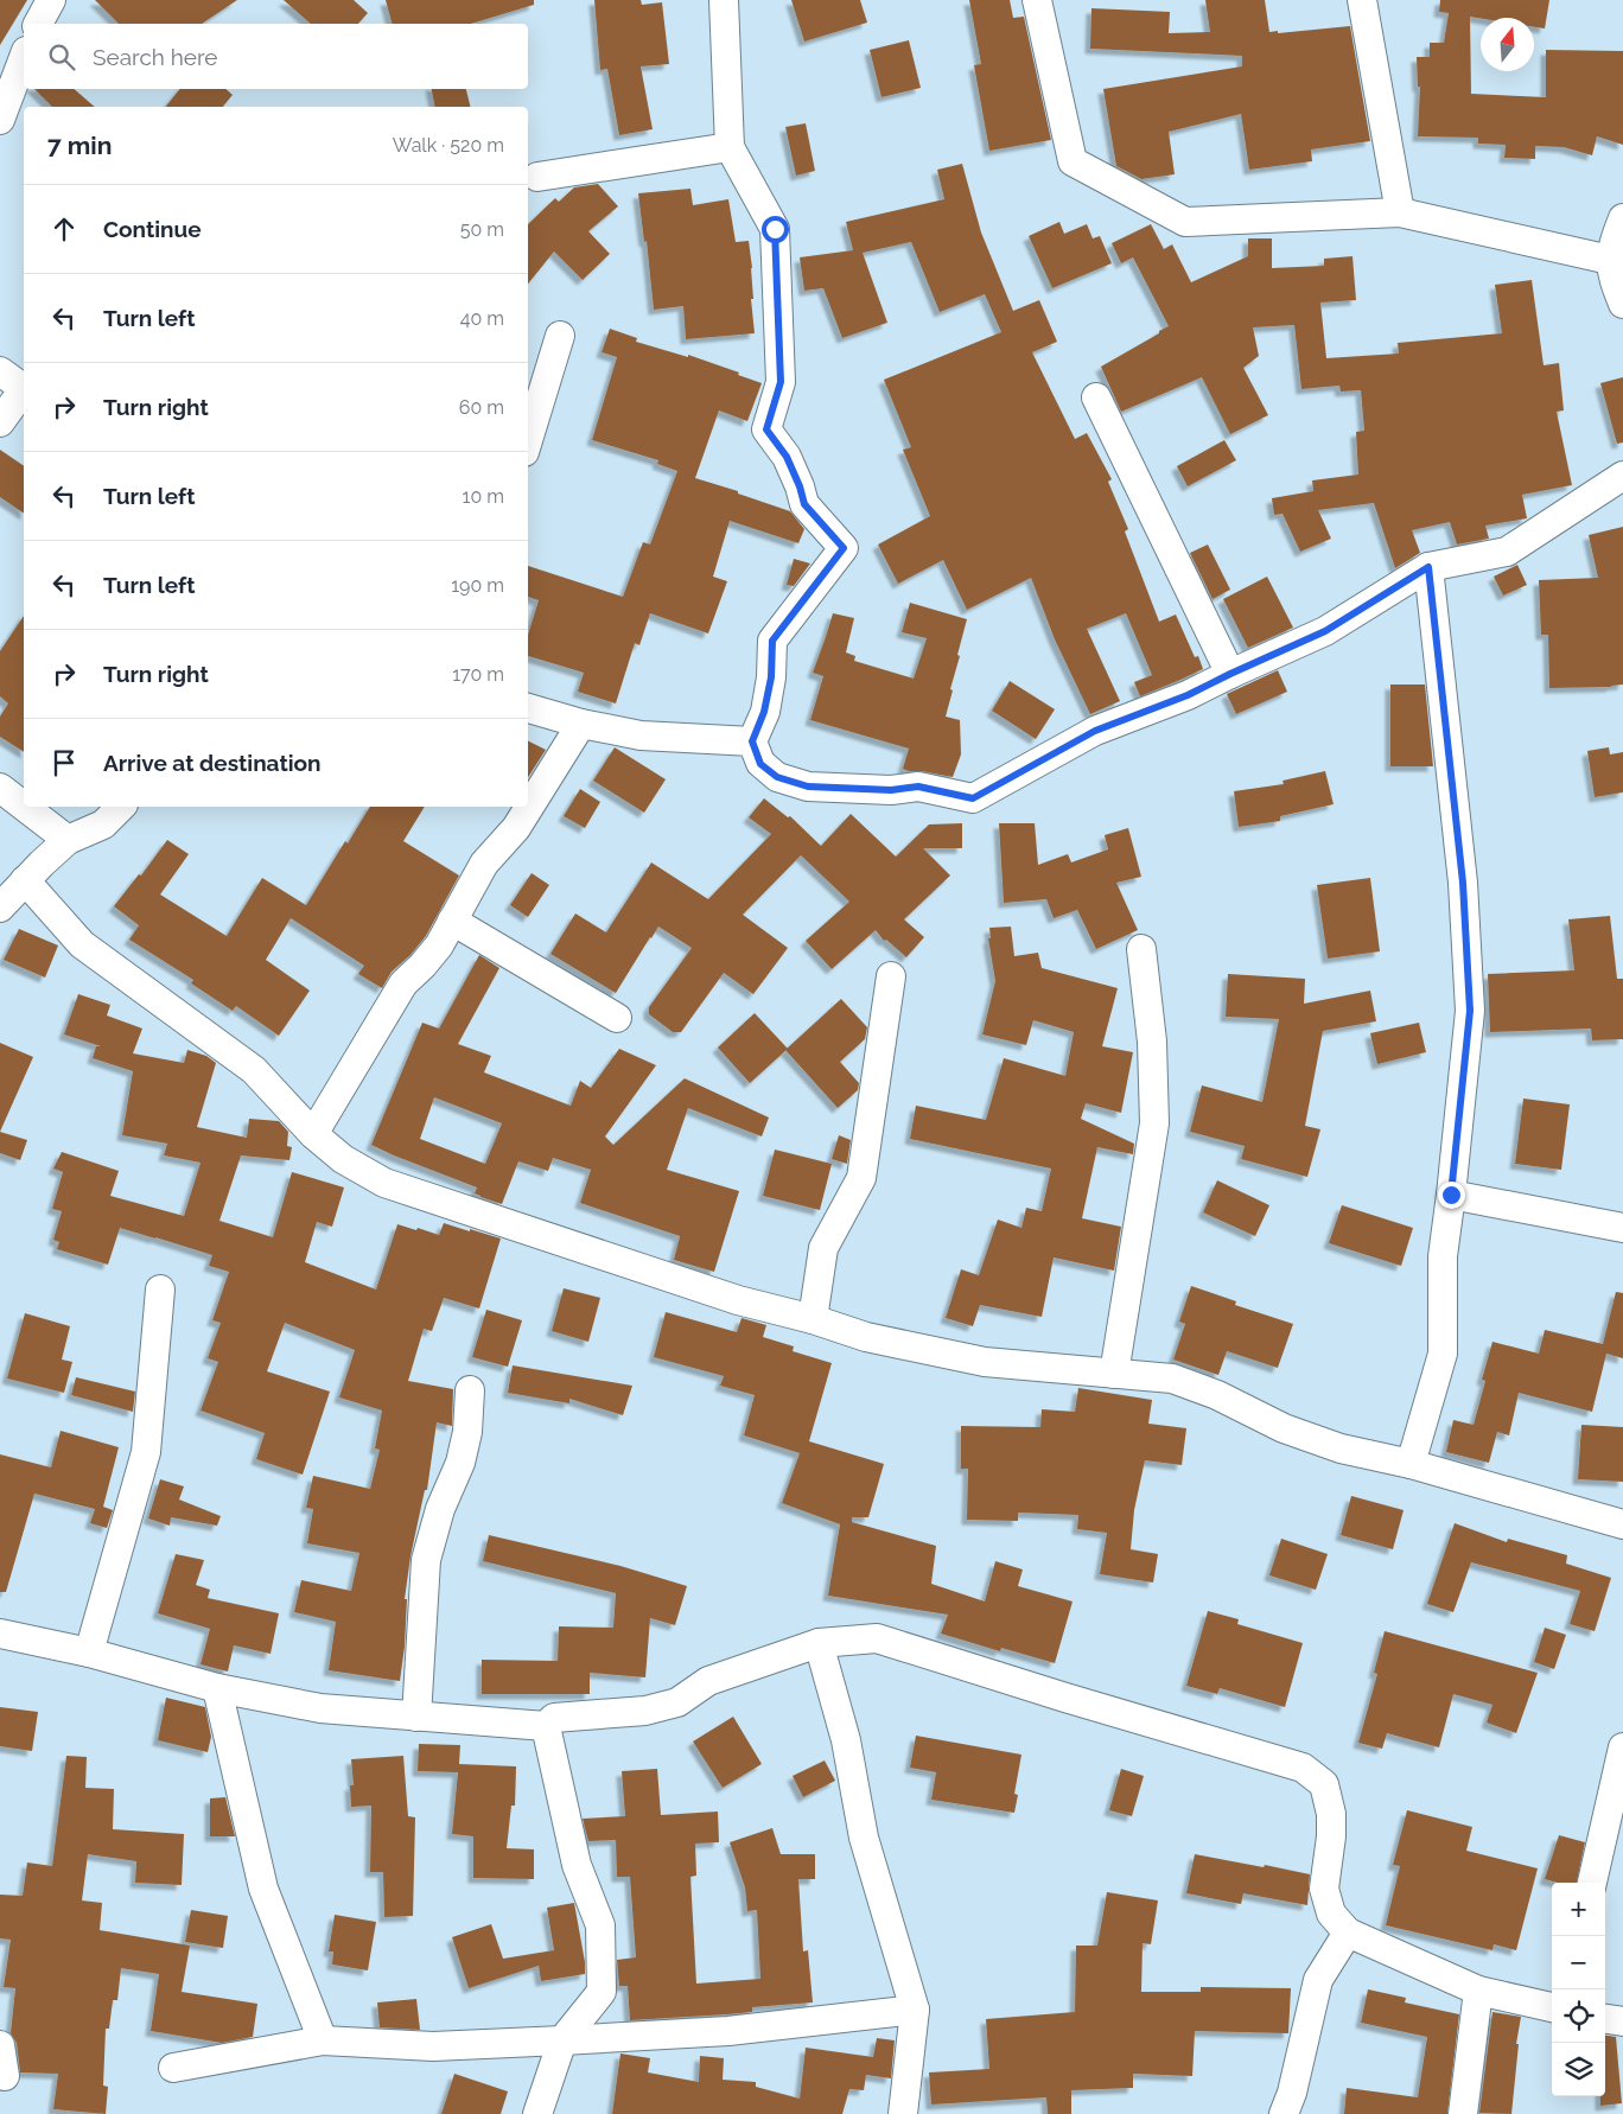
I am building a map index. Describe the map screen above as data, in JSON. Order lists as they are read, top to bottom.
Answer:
{
  "north": "top",
  "page": {
    "search": "Search here",
    "heading": ["7 min", "Walk · 520 m"],
    "list": [
      ["Continue", "50 m"],
      ["Turn left", "40 m"],
      ["Turn right", "60 m"],
      ["Turn left", "10 m"],
      ["Turn left", "190 m"],
      ["Turn right", "170 m"],
      "Arrive at destination"
    ],
    "map_buttons": ["+", "−"]
  }
}
